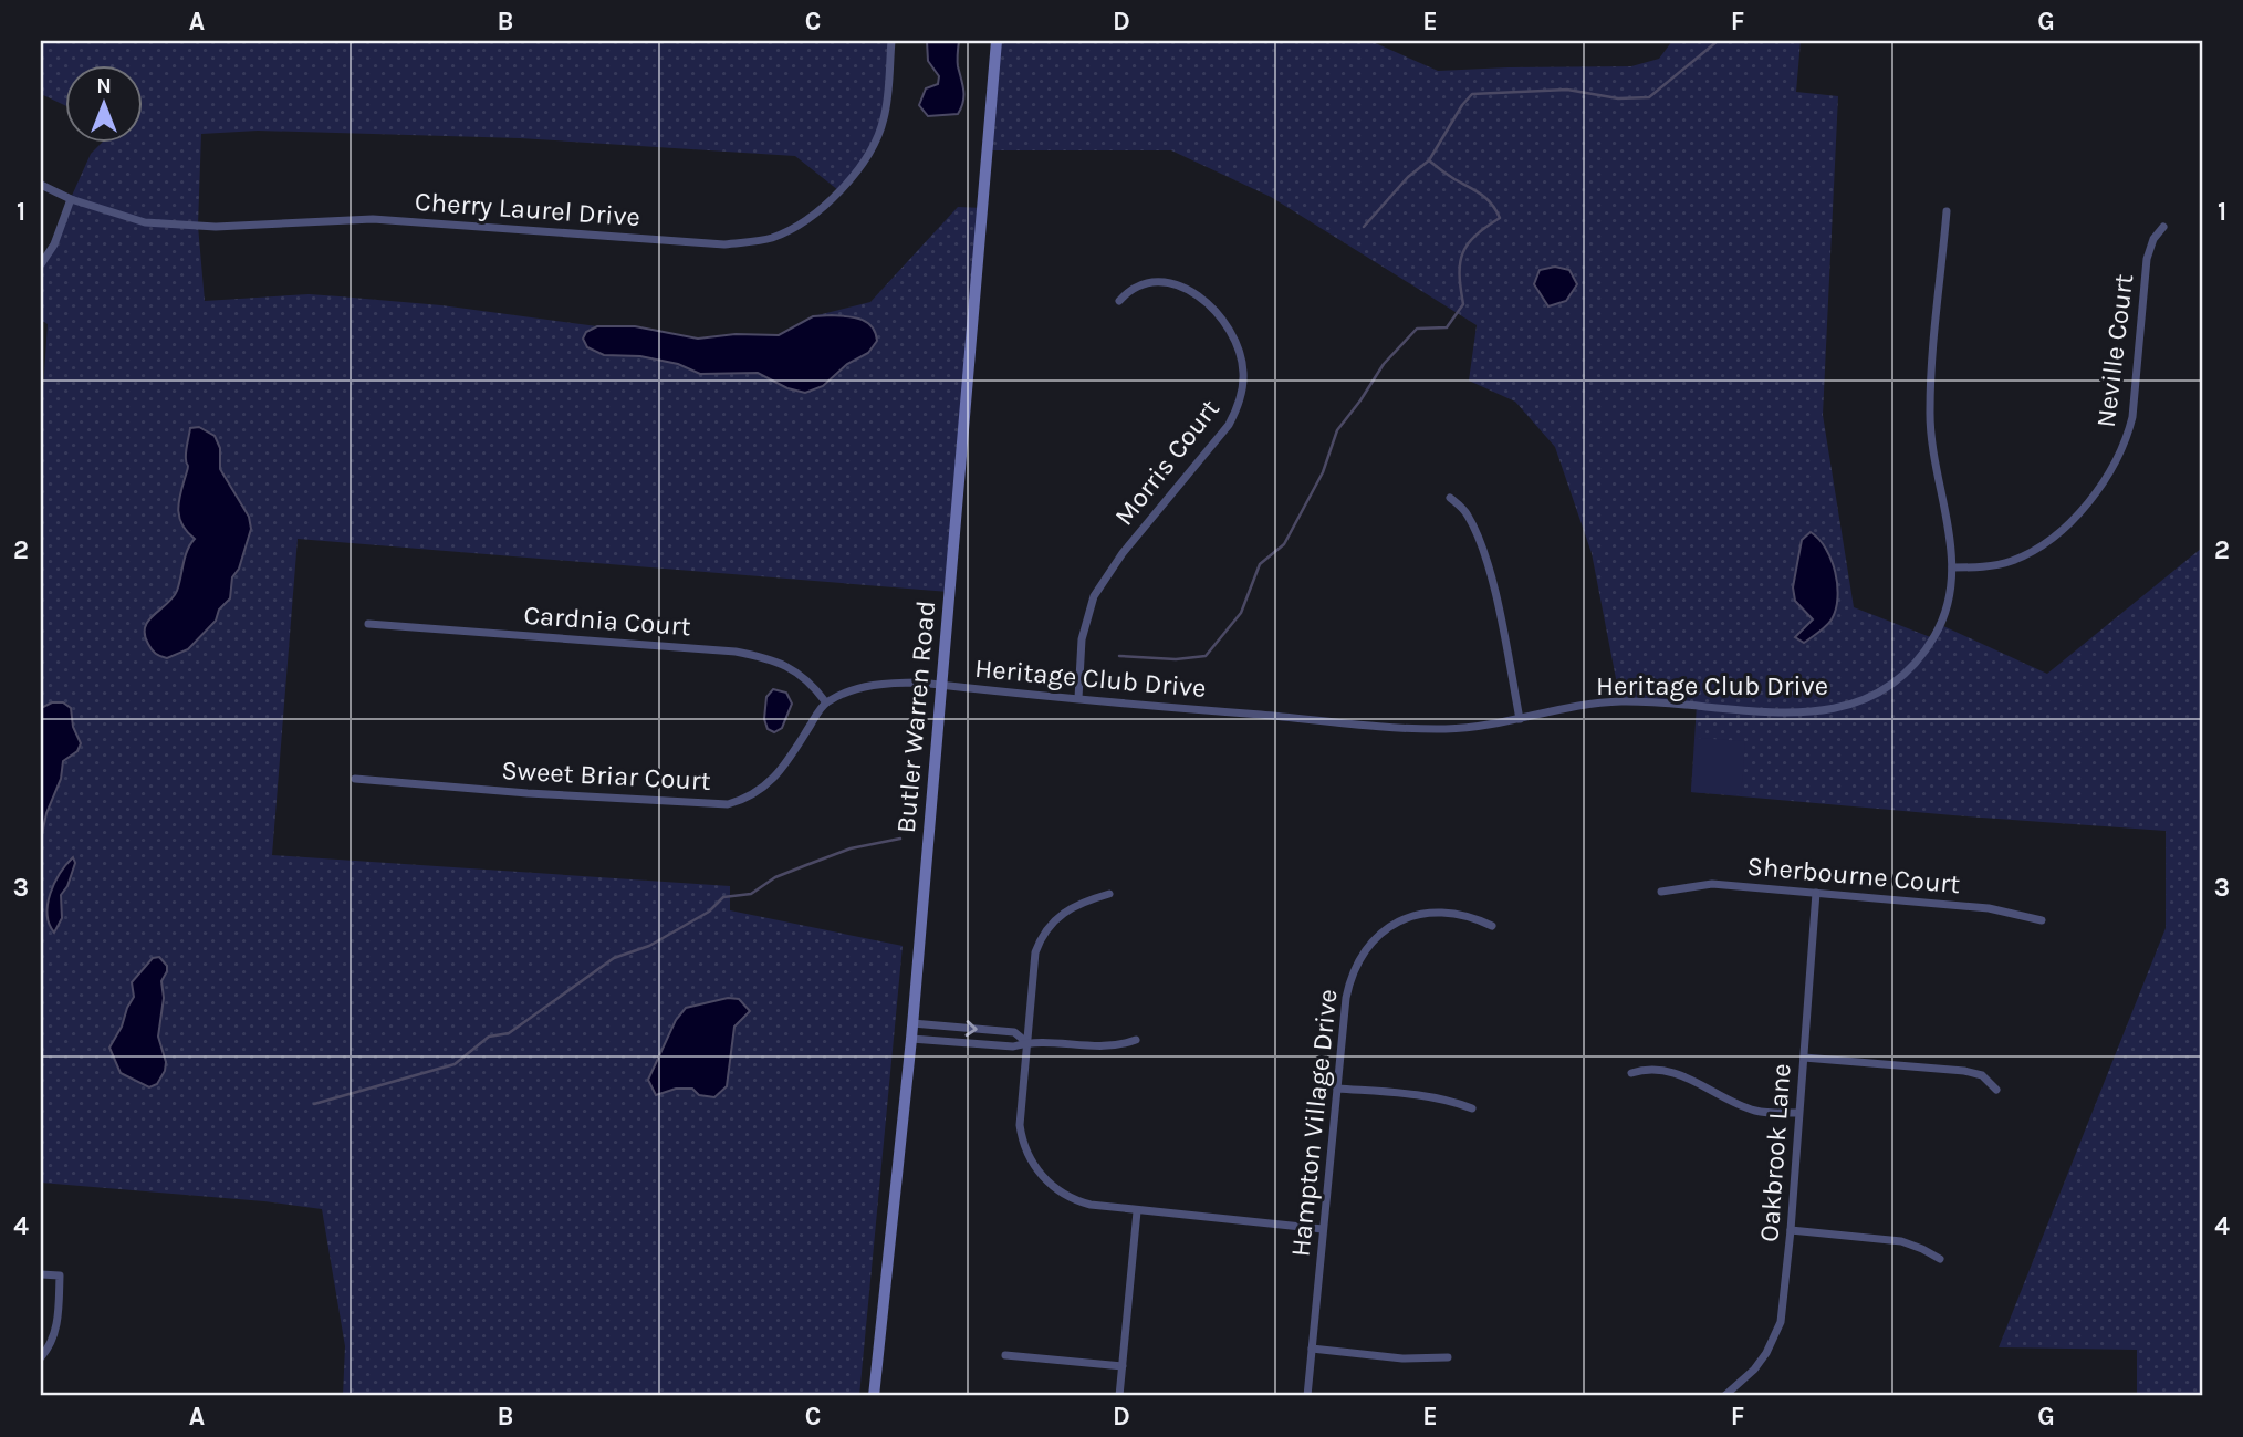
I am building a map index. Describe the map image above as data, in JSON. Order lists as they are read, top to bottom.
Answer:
{
  "streets": {
    "main road": ["Butler Warren Road"],
    "street": [
      "Cherry Laurel Drive",
      "Neville Court",
      "Morris Court",
      "Cardnia Court",
      "Heritage Club Drive",
      "Sweet Briar Court",
      "Sherbourne Court",
      "Hampton Village Drive",
      "Oakbrook Lane"
    ]
  },
  "crossings": [
    ["Neville Court", "Heritage Club Drive"],
    ["Morris Court", "Heritage Club Drive"],
    ["Cardnia Court", "Sweet Briar Court"],
    ["Heritage Club Drive", "Butler Warren Road"],
    ["Sherbourne Court", "Oakbrook Lane"]
  ],
  "north": "top",
  "grid": {
    "columns": [
      "A",
      "B",
      "C",
      "D",
      "E",
      "F",
      "G"
    ],
    "rows": [
      "1",
      "2",
      "3",
      "4"
    ]
  }
}
